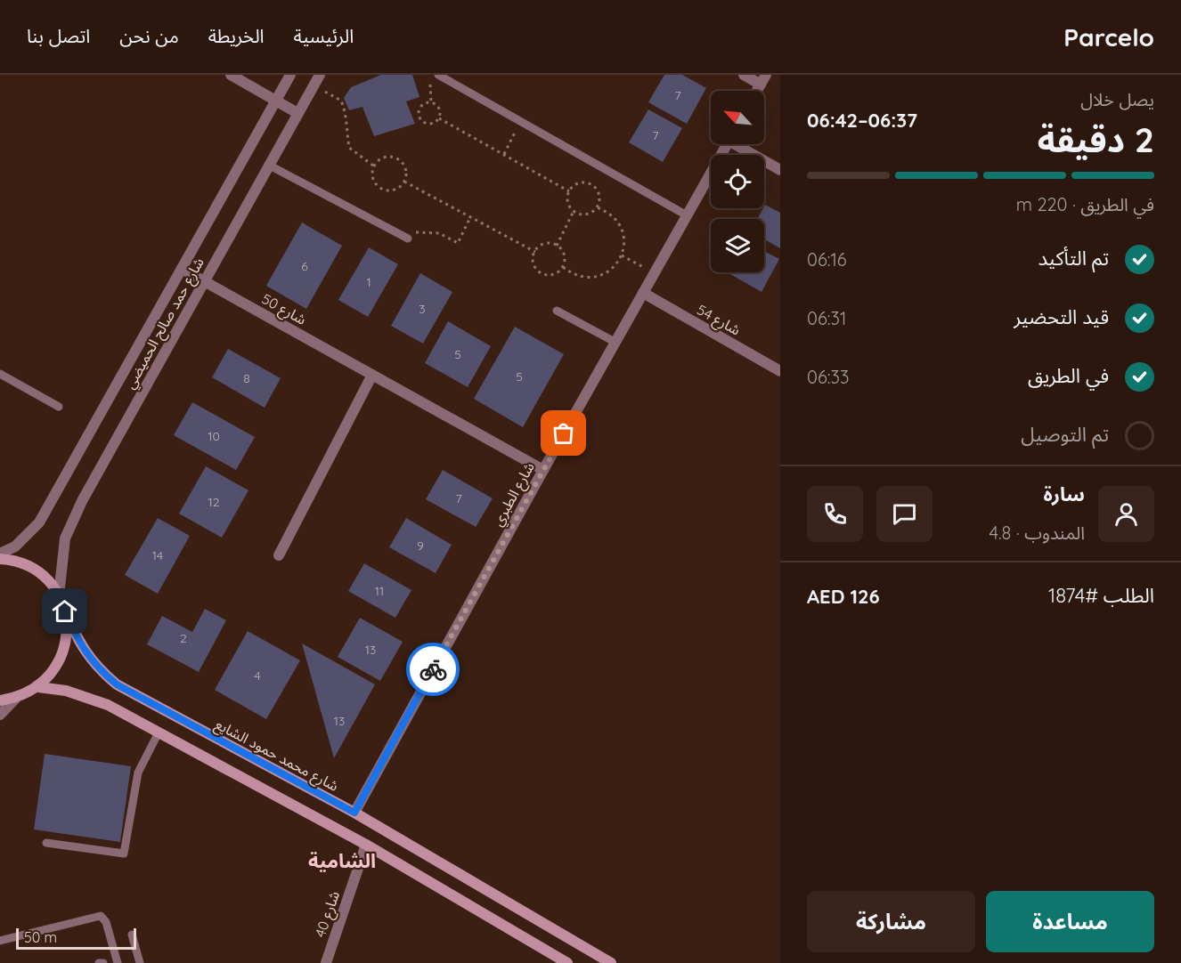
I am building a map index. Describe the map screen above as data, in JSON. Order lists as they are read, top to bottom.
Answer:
{
  "streets": {
    "main road": ["شارع محمد حمود الشايع"],
    "street": [
      "شارع 50",
      "شارع 54",
      "شارع حمد صالح الحميضي",
      "شارع الطبري",
      "شارع 40"
    ]
  },
  "crossings": [
    ["شارع 50", "شارع حمد صالح الحميضي"],
    ["شارع 50", "شارع الطبري"],
    ["شارع 54", "شارع الطبري"],
    ["شارع حمد صالح الحميضي", "شارع محمد حمود الشايع"],
    ["شارع الطبري", "شارع محمد حمود الشايع"]
  ],
  "districts": ["الشامية"],
  "house_numbers": [
    "7",
    "7",
    "6",
    "1",
    "3",
    "5",
    "5",
    "8",
    "10",
    "7",
    "12",
    "9",
    "14",
    "11",
    "2",
    "13",
    "4",
    "13"
  ],
  "scale_bar": "50 m",
  "north": "top left",
  "page": {
    "header": "Parcelo",
    "nav": [
      "الرئيسية",
      "الخريطة",
      "من نحن",
      "اتصل بنا"
    ],
    "heading": ["2 دقيقة", "يصل خلال", "06:37–06:42"],
    "panel": [
      "سارة",
      "المندوب · 4.8",
      "الطلب #1874",
      "AED 126"
    ],
    "bar": "في الطريق · 220 m",
    "list": [
      ["تم التأكيد", "06:16"],
      ["قيد التحضير", "06:31"],
      ["في الطريق", "06:33"],
      "تم التوصيل"
    ],
    "buttons": ["مساعدة", "مشاركة"],
    "scale": "50 m"
  }
}
